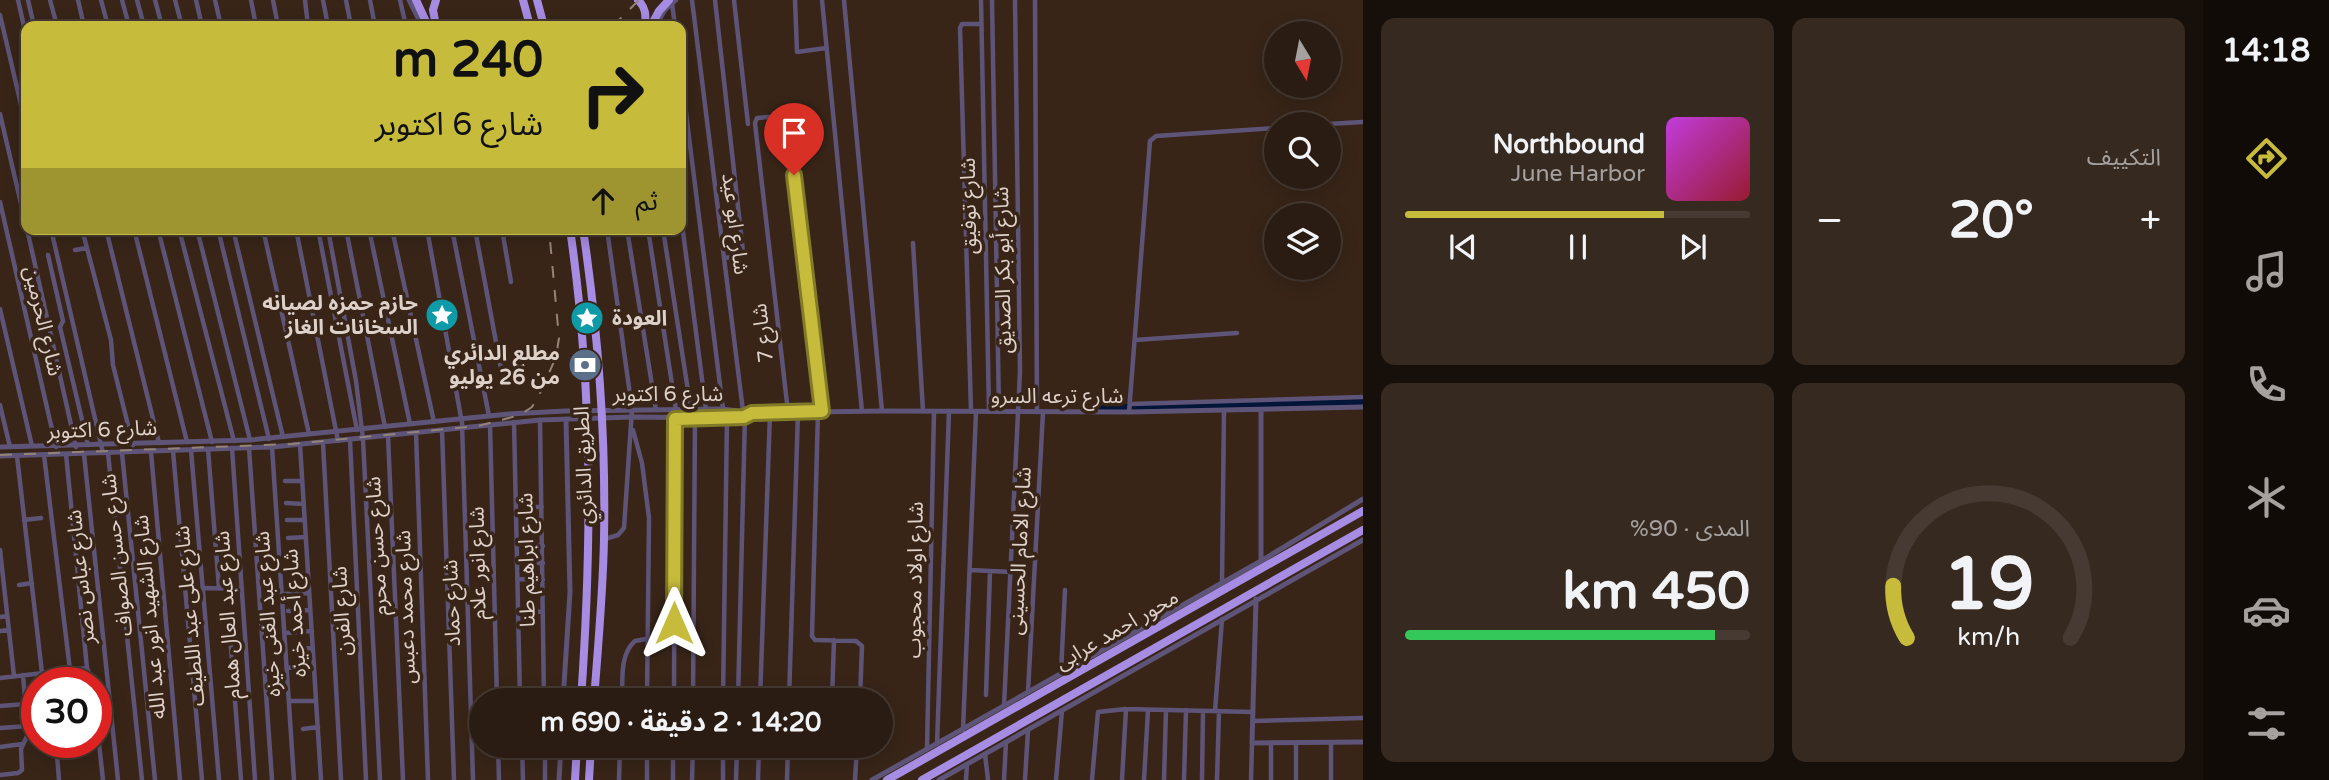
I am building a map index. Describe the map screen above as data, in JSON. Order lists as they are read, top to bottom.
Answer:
{
  "streets": {
    "highway": ["الطريق الدائري", "محور احمد عرابى"],
    "street": [
      "شارع توفيق",
      "شارع ابو عيد",
      "شارع أبو بكر الصديق",
      "شارع الحرمين",
      "شارع 7",
      "شارع 6 اكتوبر",
      "شارع ترعه السرو",
      "شارع حسن محرم",
      "شارع الامام الحسينى",
      "شارع حسن الصواف",
      "شارع ابراهيم طنا",
      "شارع انور علام",
      "شارع عباس نصر",
      "شارع اولاد محجوب",
      "شارع حماد",
      "شارع محمد دعبس",
      "شارع الفرن",
      "شارع أحمد خيزه",
      "شارع عبد الغنى خيزه",
      "شارع عبد العال همام",
      "شارع على عبد اللطيف",
      "شارع الشهيد انور عبد الله"
    ]
  },
  "crossings": [
    ["شارع توفيق", "شارع ترعه السرو"],
    ["شارع ابو عيد", "شارع 6 اكتوبر"],
    ["شارع أبو بكر الصديق", "شارع ترعه السرو"],
    ["شارع الحرمين", "شارع 6 اكتوبر"],
    ["شارع 7", "شارع ترعه السرو"],
    ["شارع 6 اكتوبر", "شارع ترعه السرو"],
    ["شارع 6 اكتوبر", "شارع حسن محرم"],
    ["شارع 6 اكتوبر", "شارع حسن الصواف"],
    ["شارع 6 اكتوبر", "شارع ابراهيم طنا"],
    ["شارع 6 اكتوبر", "شارع انور علام"],
    ["شارع 6 اكتوبر", "شارع عباس نصر"],
    ["شارع 6 اكتوبر", "شارع حماد"],
    ["شارع 6 اكتوبر", "شارع محمد دعبس"],
    ["شارع 6 اكتوبر", "شارع الفرن"],
    ["شارع 6 اكتوبر", "شارع أحمد خيزه"],
    ["شارع 6 اكتوبر", "شارع عبد الغنى خيزه"],
    ["شارع 6 اكتوبر", "شارع عبد العال همام"],
    ["شارع 6 اكتوبر", "شارع على عبد اللطيف"],
    ["شارع 6 اكتوبر", "شارع الشهيد انور عبد الله"],
    ["شارع ترعه السرو", "شارع الامام الحسينى"],
    ["شارع ترعه السرو", "شارع اولاد محجوب"]
  ],
  "places": {
    "place": ["حازم حمزه لصيانه السخانات الغاز", "العودة"],
    "bank": ["مطلع الدائري من 26 يوليو"]
  },
  "north": "bottom",
  "page": {
    "tabs": "14:18",
    "tile": [
      "التكييف",
      ["المدى · 90%", "450 km"]
    ],
    "turn": ["240 m", "شارع 6 اكتوبر"],
    "song": ["Northbound", "June Harbor"],
    "then": "ثم",
    "heat": ["−", "20°", "+"],
    "limit": "30",
    "trip": "14:20 · 2 دقيقة · 690 m",
    "gauge": ["19", "km/h"]
  }
}
